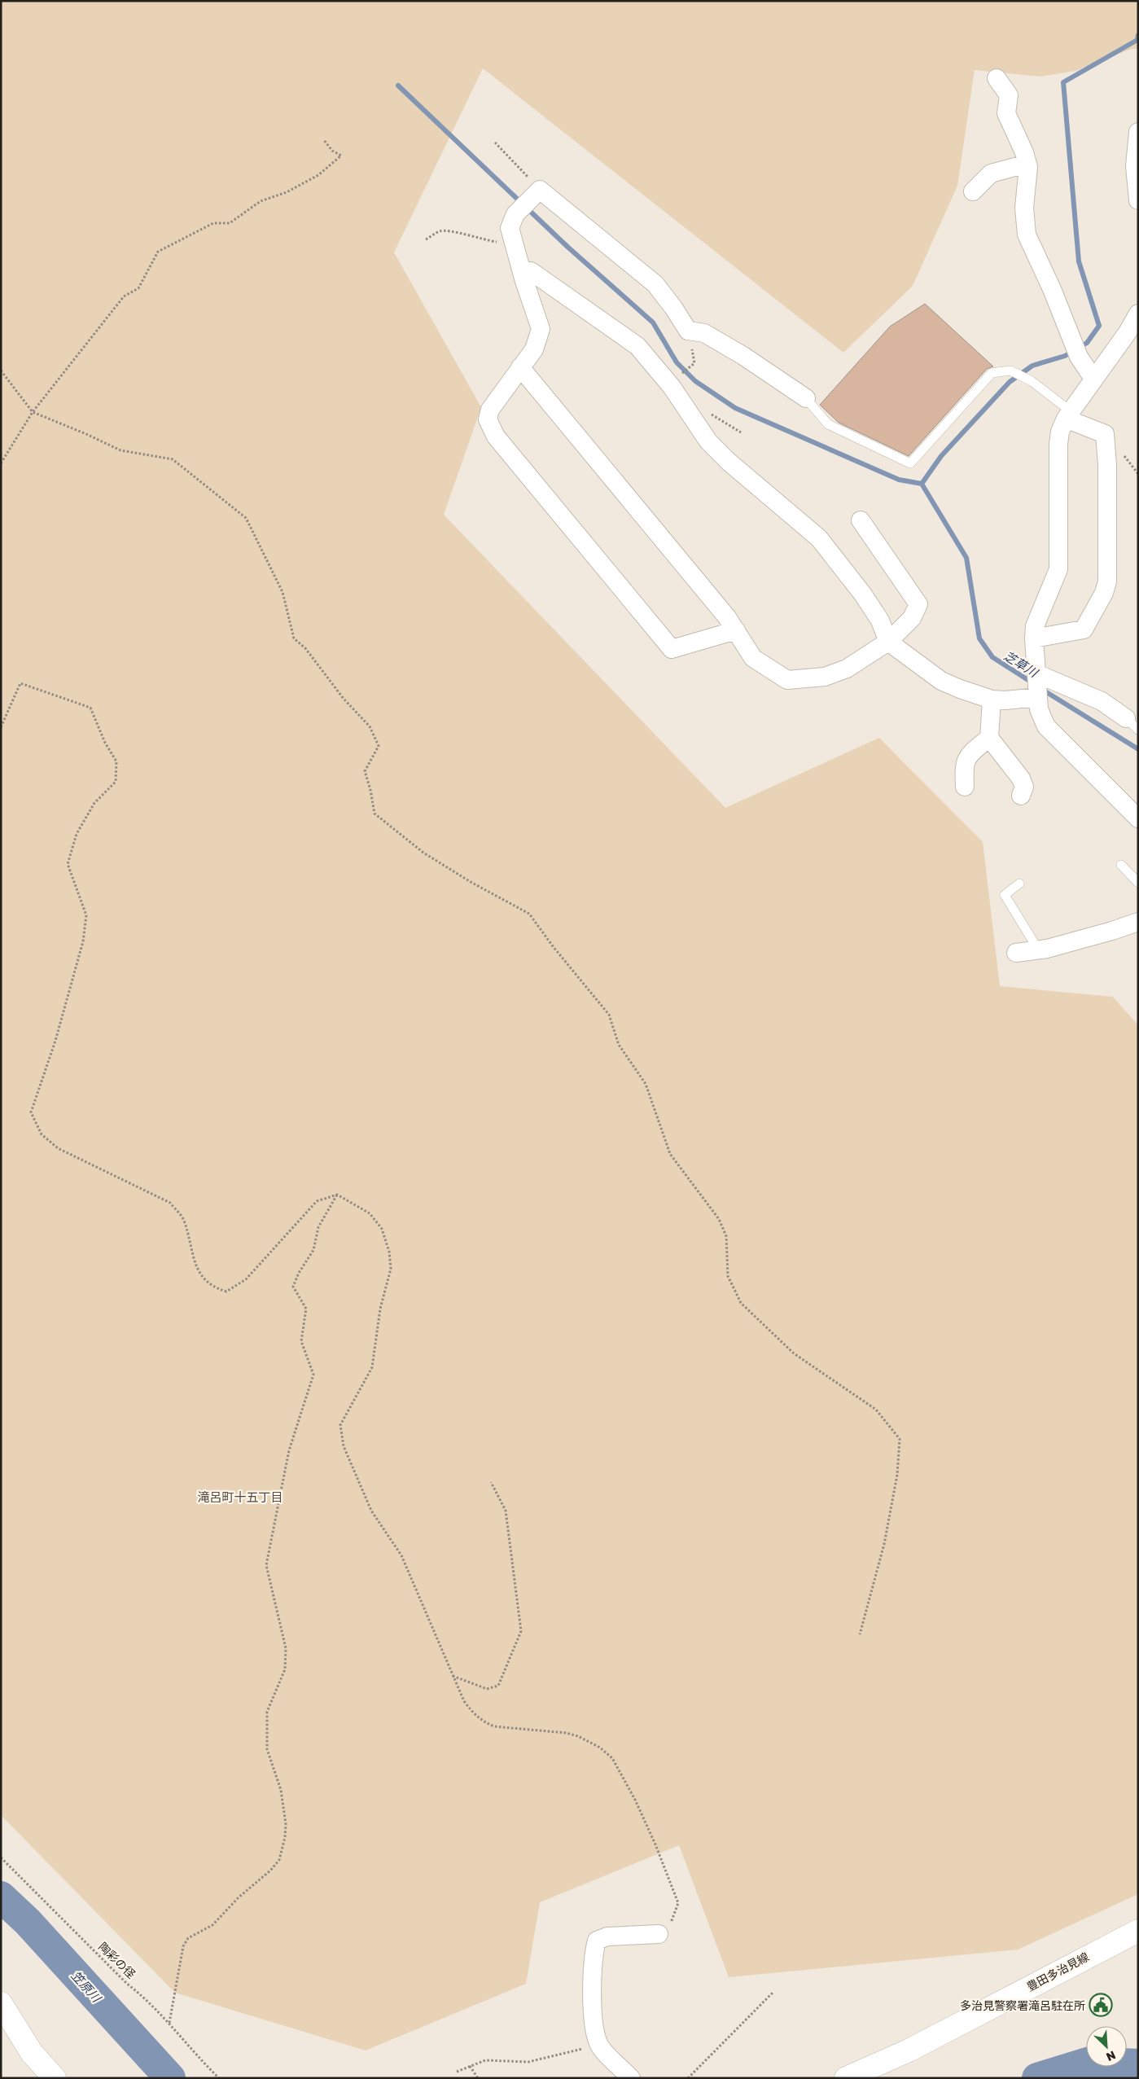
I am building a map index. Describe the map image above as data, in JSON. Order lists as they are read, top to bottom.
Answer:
{
  "streets": {
    "main road": ["豊田多治見線"],
    "path": ["陶彩の径"]
  },
  "districts": ["滝呂町十五丁目"],
  "water": ["芝草川", "笠原川"],
  "places": {
    "public building": ["多治見警察署滝呂駐在所"]
  },
  "north": "bottom right"
}
